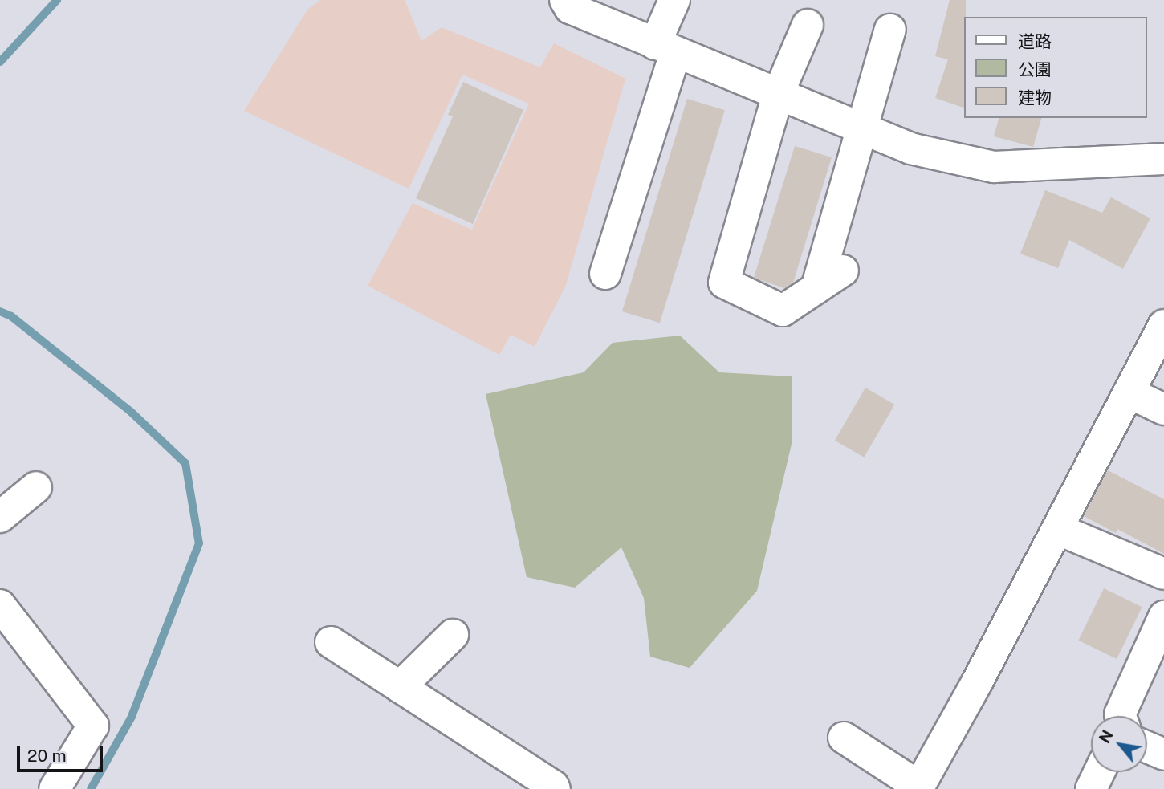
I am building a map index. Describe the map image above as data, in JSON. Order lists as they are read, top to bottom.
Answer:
{
  "legend": ["道路", "公園", "建物"],
  "scale_bar": "20 m",
  "north": "top left"
}
